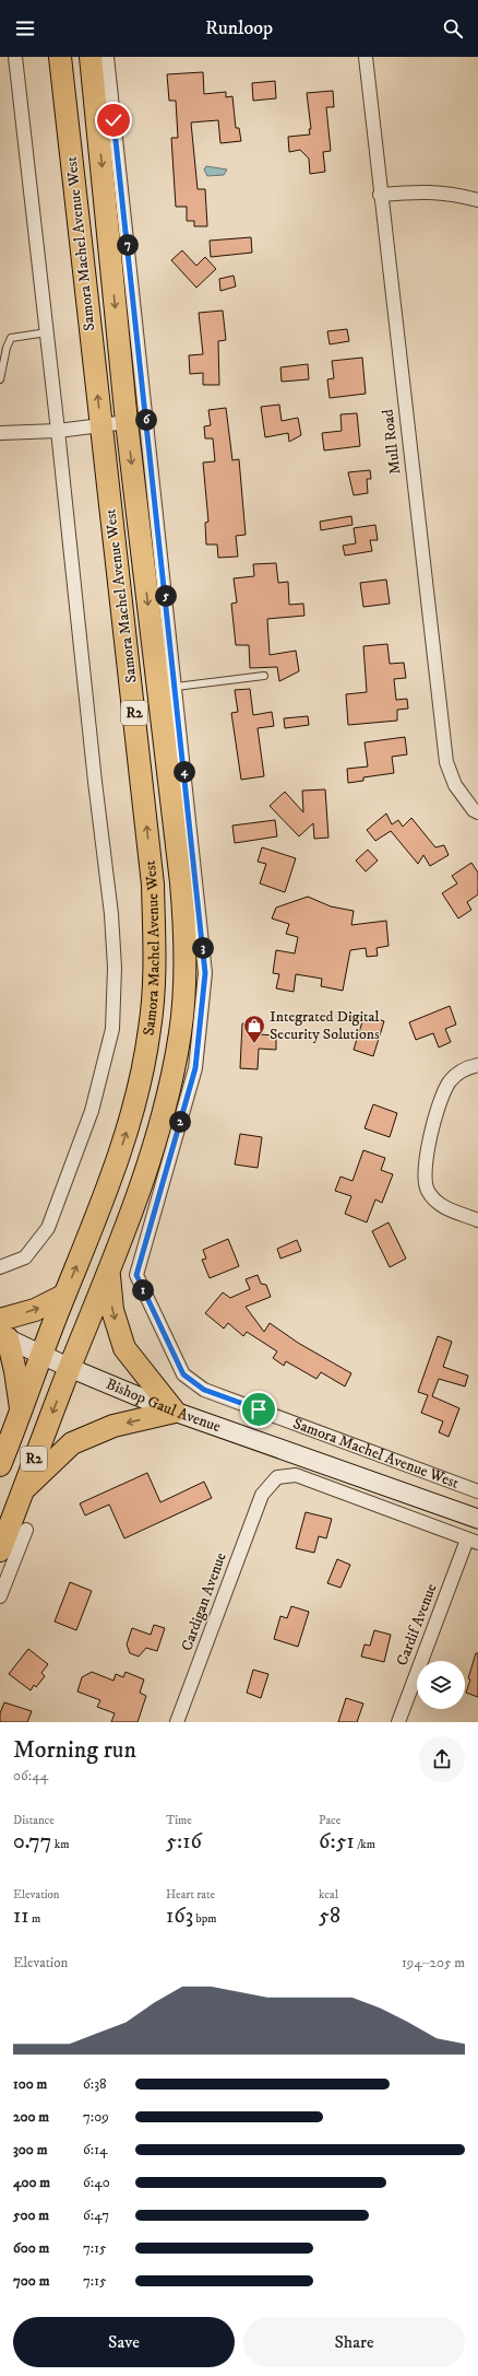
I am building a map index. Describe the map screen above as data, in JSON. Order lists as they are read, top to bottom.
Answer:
{
  "streets": {
    "highway": ["Samora Machel Avenue West", "R2"],
    "main road": ["Bishop Gaul Avenue"],
    "street": ["Mull Road", "Cardigan Avenue", "Cardif Avenue"]
  },
  "crossings": [
    ["Samora Machel Avenue West", "R2"],
    ["Samora Machel Avenue West", "Bishop Gaul Avenue"],
    ["R2", "Bishop Gaul Avenue"],
    ["Cardigan Avenue", "Cardif Avenue"]
  ],
  "places": {
    "shop": ["Integrated Digital Security Solutions"]
  },
  "page": {
    "header": "Runloop",
    "pins": [
      "7",
      "6",
      "5",
      "4",
      "3",
      "2",
      "1"
    ],
    "heading": ["Morning run", "06:44"],
    "stats": [
      ["Distance", "0.77 km"],
      ["Time", "5:16"],
      ["Pace", "6:51 /km"],
      ["Elevation", "11 m"],
      ["Heart rate", "163 bpm"],
      ["kcal", "58"]
    ],
    "chart": ["Elevation", "194–205 m"],
    "list": [
      {
        "name": "100 m",
        "note": "6:38"
      },
      {
        "name": "200 m",
        "note": "7:09"
      },
      {
        "name": "300 m",
        "note": "6:14"
      },
      {
        "name": "400 m",
        "note": "6:40"
      },
      {
        "name": "500 m",
        "note": "6:47"
      },
      {
        "name": "600 m",
        "note": "7:15"
      },
      {
        "name": "700 m",
        "note": "7:15"
      }
    ],
    "buttons": ["Save", "Share"]
  }
}
